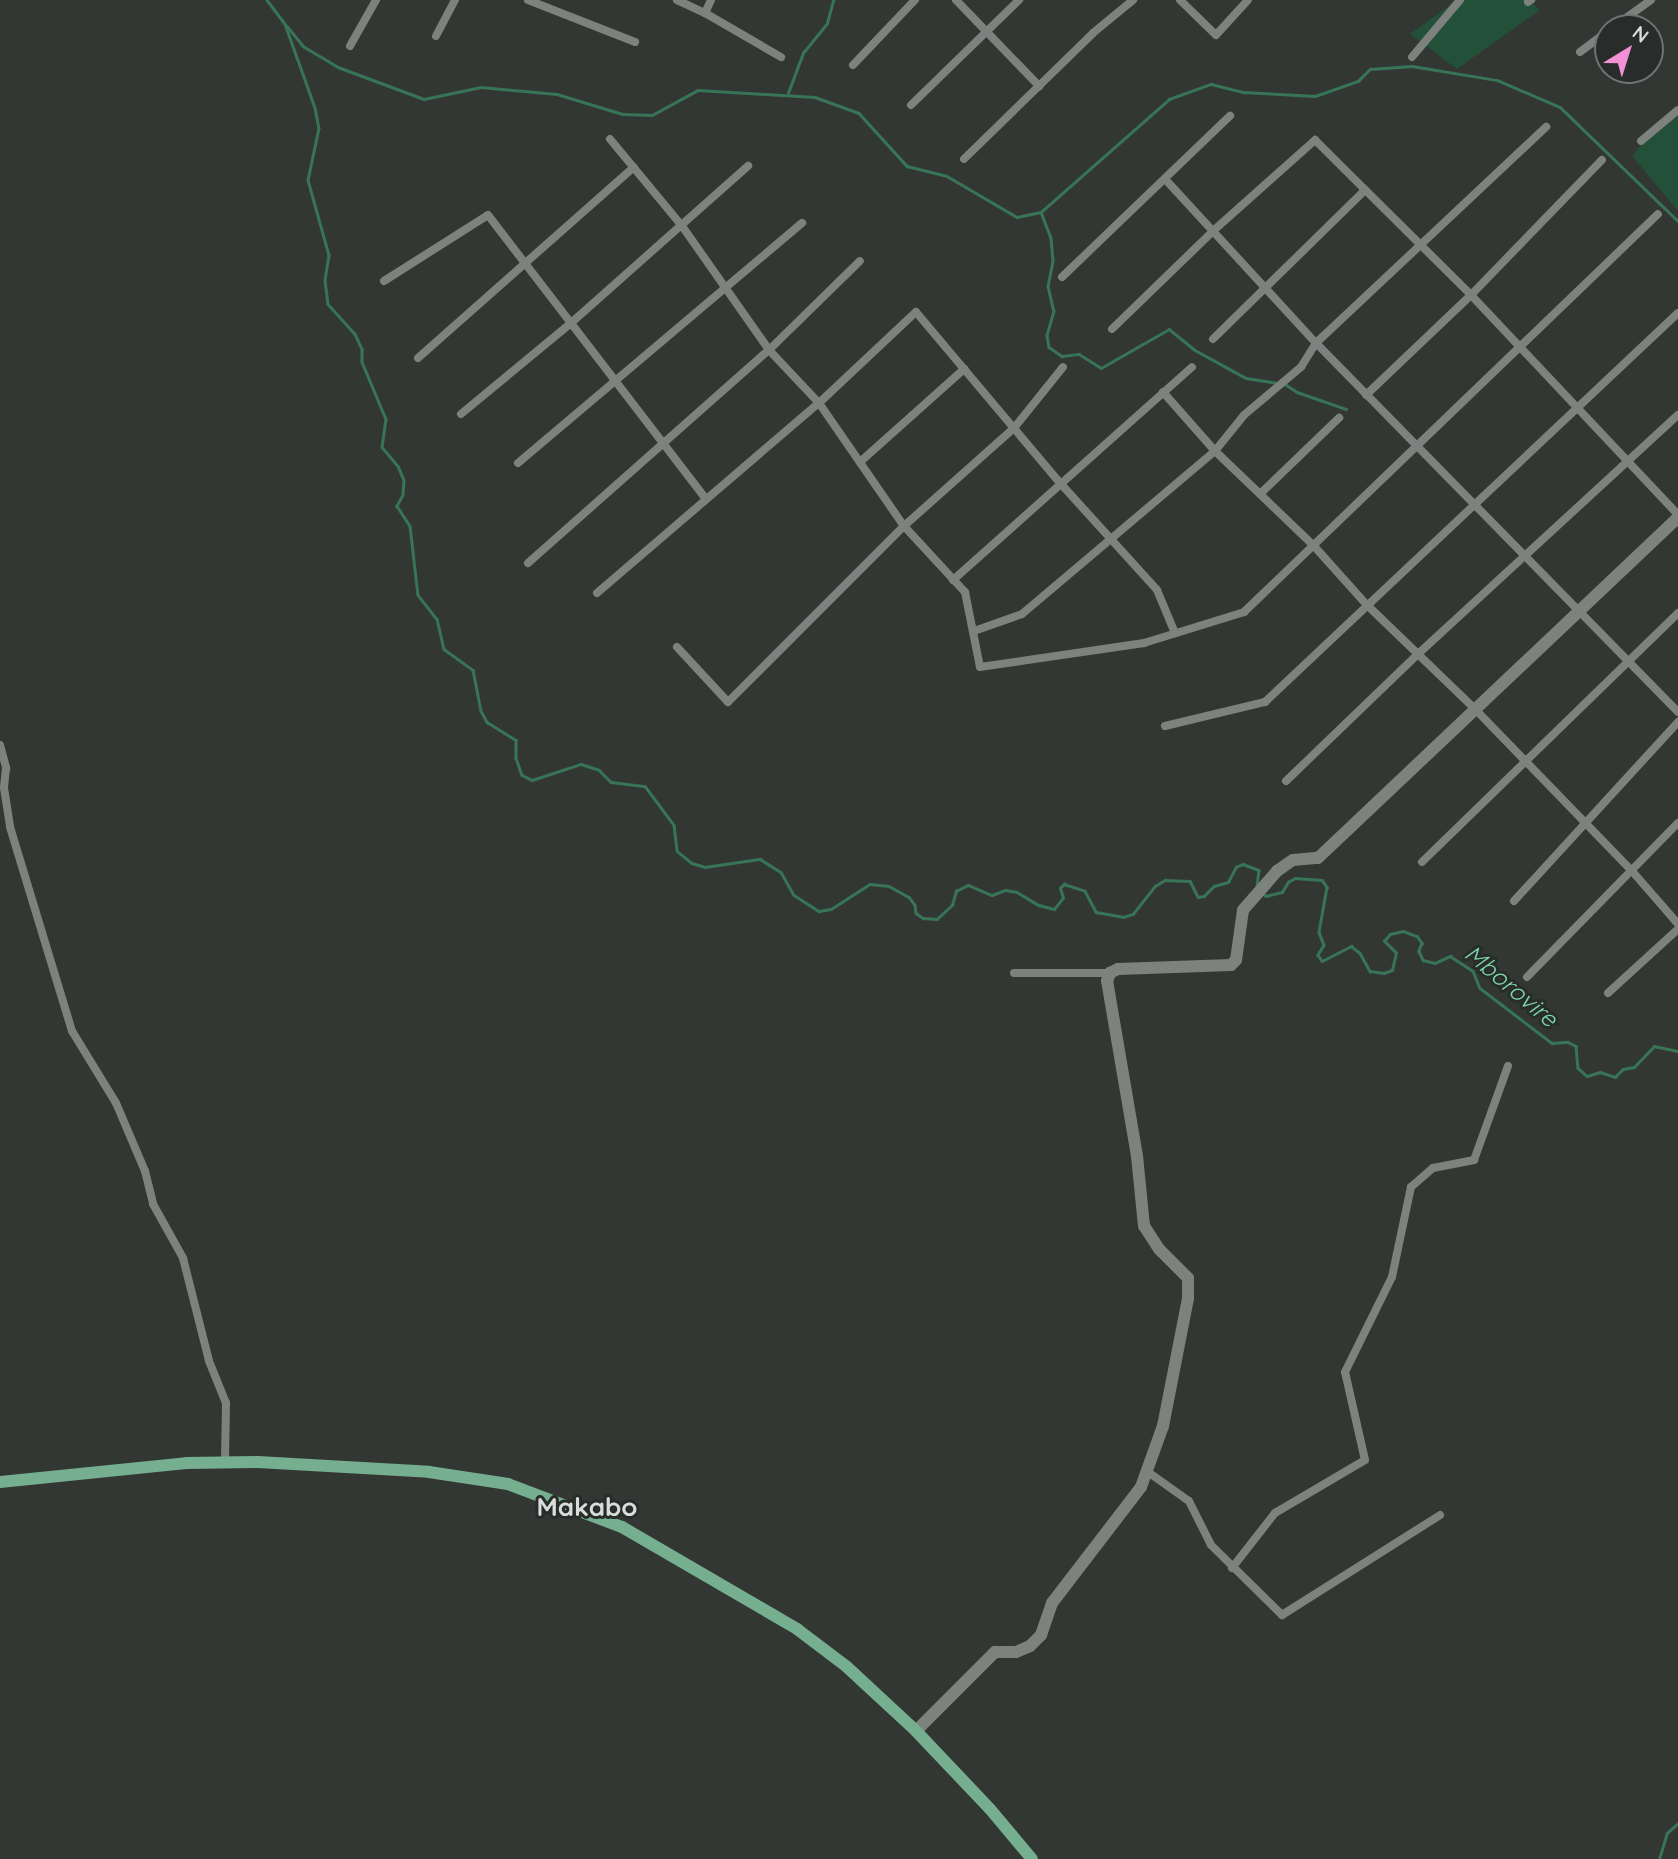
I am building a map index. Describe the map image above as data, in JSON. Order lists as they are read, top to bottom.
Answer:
{
  "districts": ["Makabo"],
  "water": ["Mborovire"],
  "north": "top right"
}
